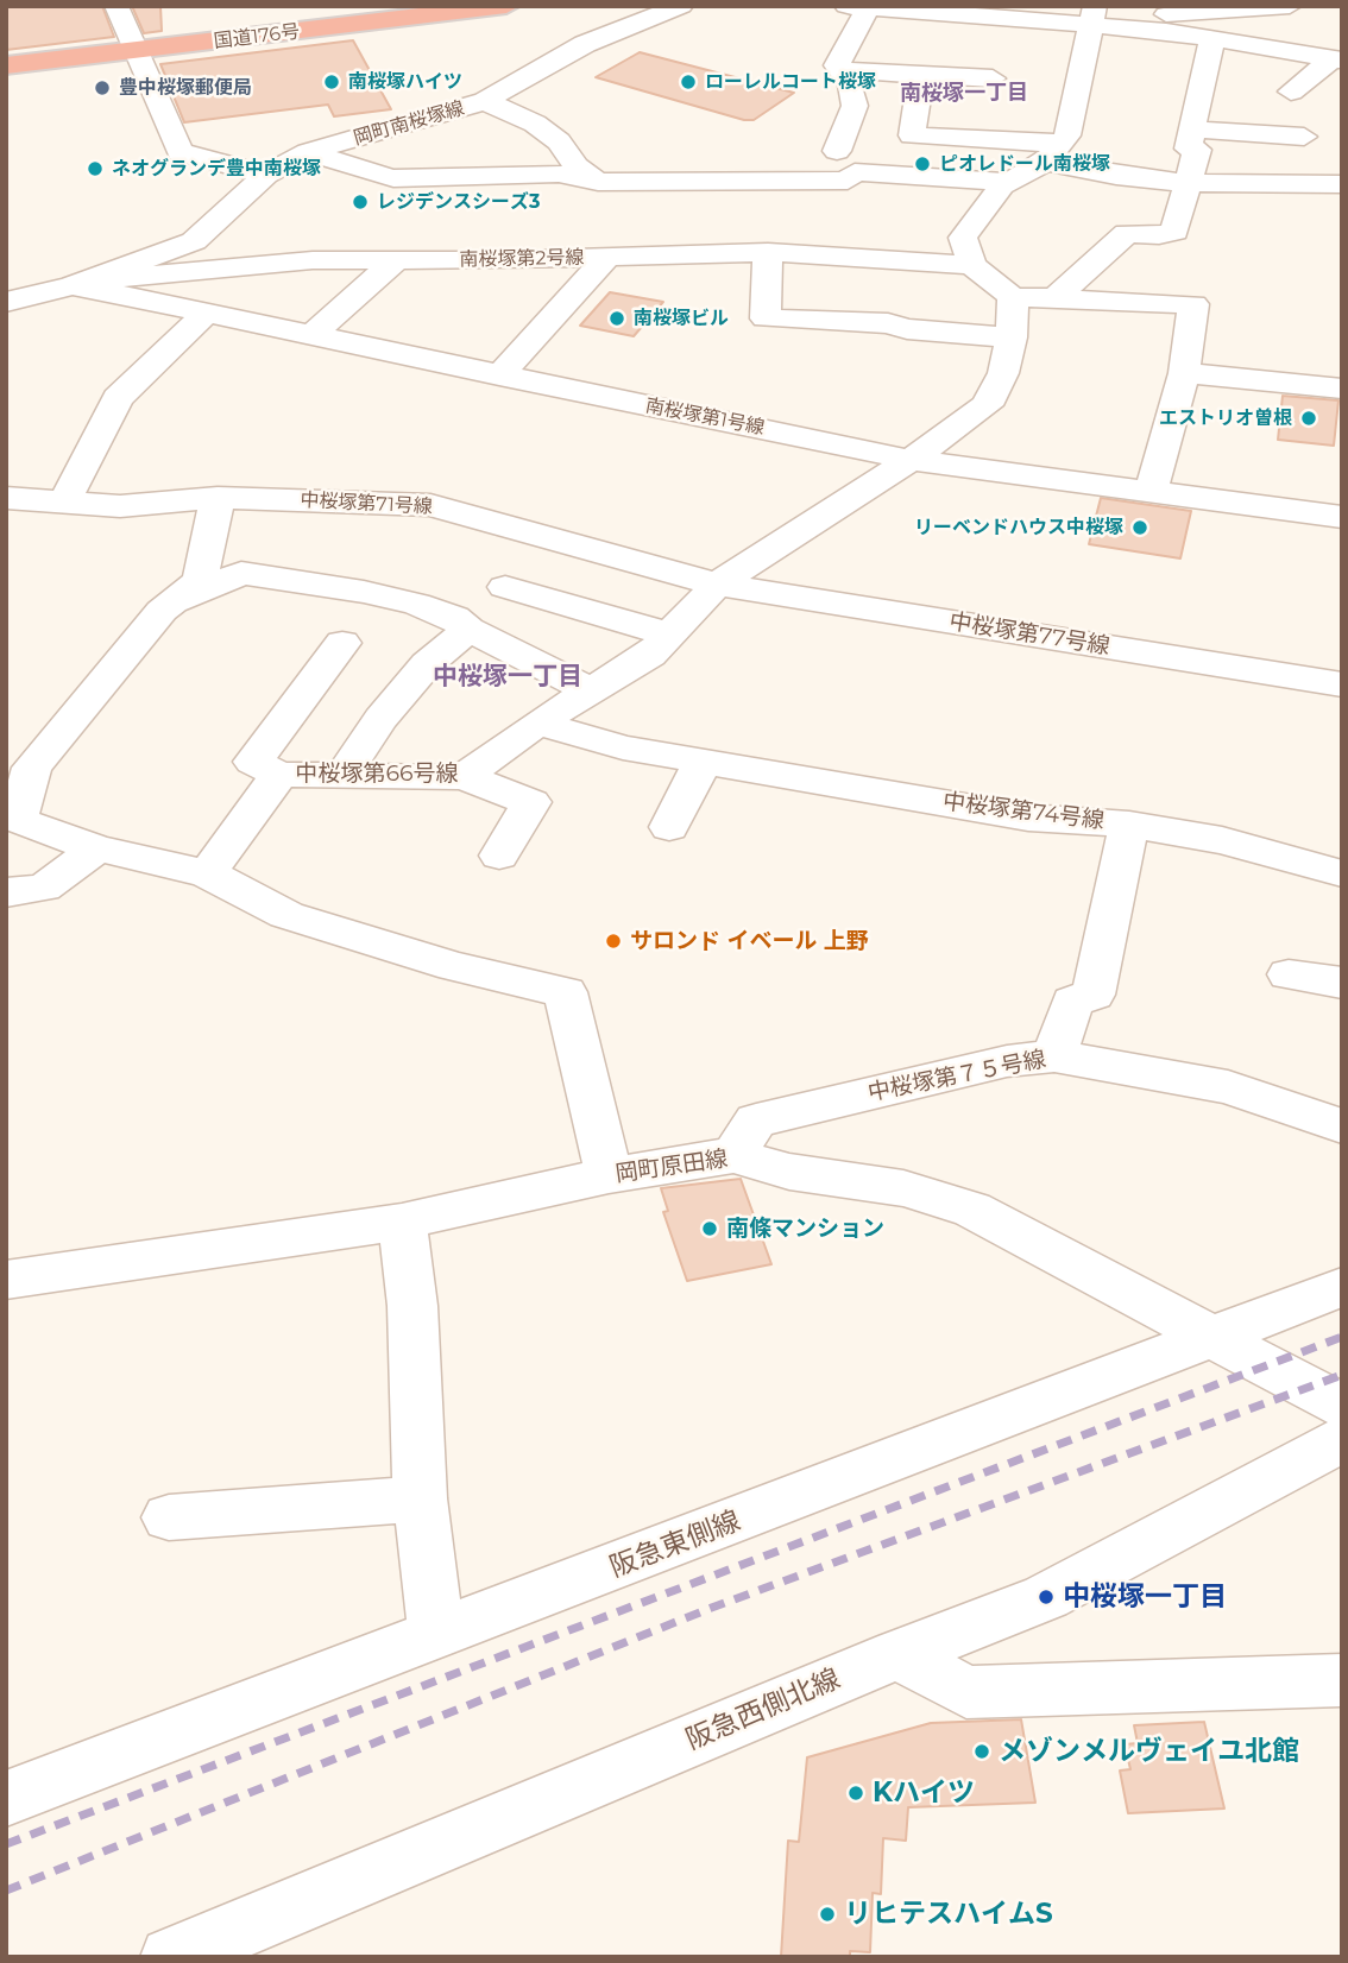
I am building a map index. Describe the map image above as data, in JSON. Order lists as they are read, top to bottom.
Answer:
{
  "streets": {
    "highway": ["国道176号"],
    "street": [
      "岡町南桜塚線",
      "南桜塚第2号線",
      "南桜塚第1号線",
      "中桜塚第71号線",
      "中桜塚第77号線",
      "中桜塚第66号線",
      "中桜塚第74号線",
      "中桜塚第７５号線",
      "岡町原田線",
      "阪急東側線",
      "阪急西側北線"
    ]
  },
  "crossings": [
    ["岡町南桜塚線", "南桜塚第2号線"],
    ["岡町南桜塚線", "南桜塚第1号線"],
    ["南桜塚第2号線", "南桜塚第1号線"],
    ["南桜塚第1号線", "中桜塚第66号線"],
    ["中桜塚第71号線", "中桜塚第77号線"],
    ["中桜塚第71号線", "中桜塚第66号線"],
    ["中桜塚第77号線", "中桜塚第66号線"],
    ["中桜塚第66号線", "中桜塚第74号線"],
    ["中桜塚第７５号線", "岡町原田線"],
    ["岡町原田線", "阪急東側線"]
  ],
  "districts": ["南桜塚一丁目", "中桜塚一丁目"],
  "places": [
    "南桜塚ハイツ",
    "ローレルコート桜塚",
    "豊中桜塚郵便局",
    "ピオレドール南桜塚",
    "ネオグランデ豊中南桜塚",
    "レジデンスシーズ3",
    "南桜塚ビル",
    "エストリオ曽根",
    "リーベンドハウス中桜塚",
    "サロンド イベール 上野",
    "南條マンション",
    "中桜塚一丁目",
    "メゾンメルヴェイユ北館",
    "Kハイツ",
    "リヒテスハイムS"
  ]
}
